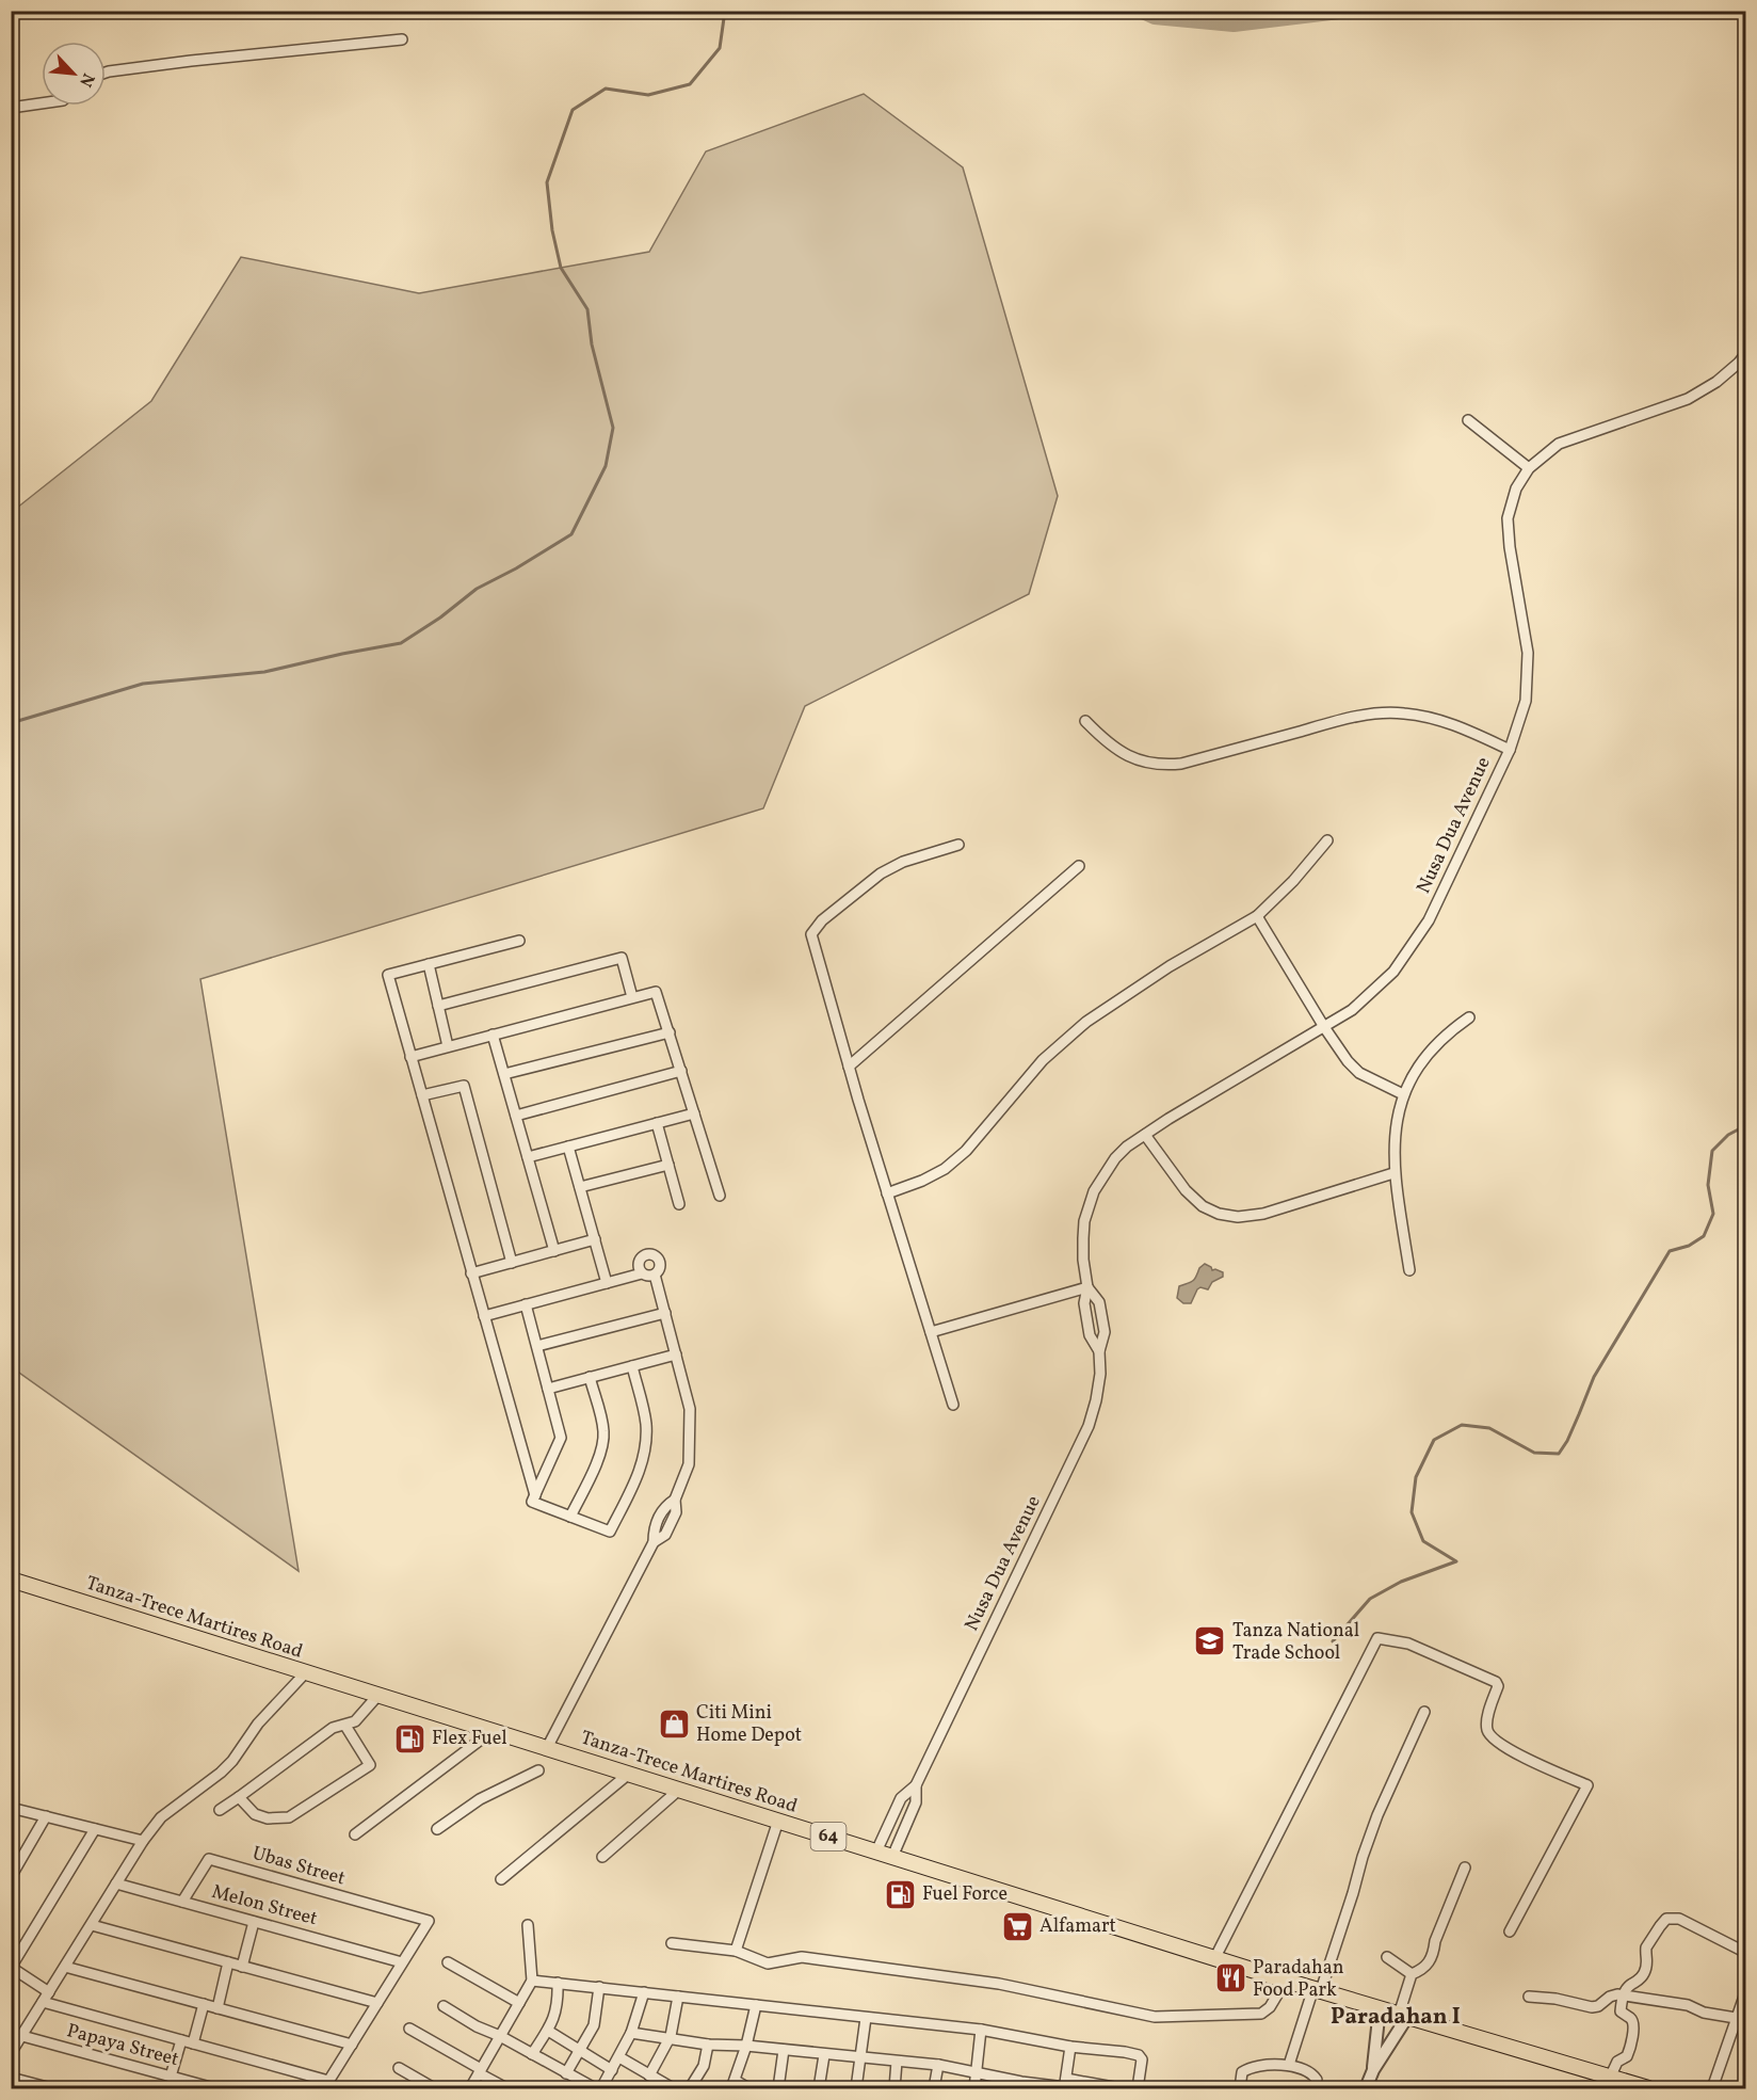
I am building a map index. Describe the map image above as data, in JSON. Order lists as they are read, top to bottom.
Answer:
{
  "streets": {
    "main road": ["Tanza-Trece Martires Road", "64"],
    "street": [
      "Nusa Dua Avenue",
      "Ubas Street",
      "Melon Street",
      "Papaya Street"
    ]
  },
  "crossings": [
    ["Nusa Dua Avenue", "Tanza-Trece Martires Road"],
    ["Ubas Street", "Melon Street"]
  ],
  "districts": ["Paradahan I"],
  "places": {
    "school or university": ["Tanza National Trade School"],
    "shop": ["Citi Mini Home Depot"],
    "fuel station": ["Flex Fuel", "Fuel Force"],
    "supermarket": ["Alfamart"],
    "restaurant": ["Paradahan Food Park"]
  },
  "north": "bottom right"
}
